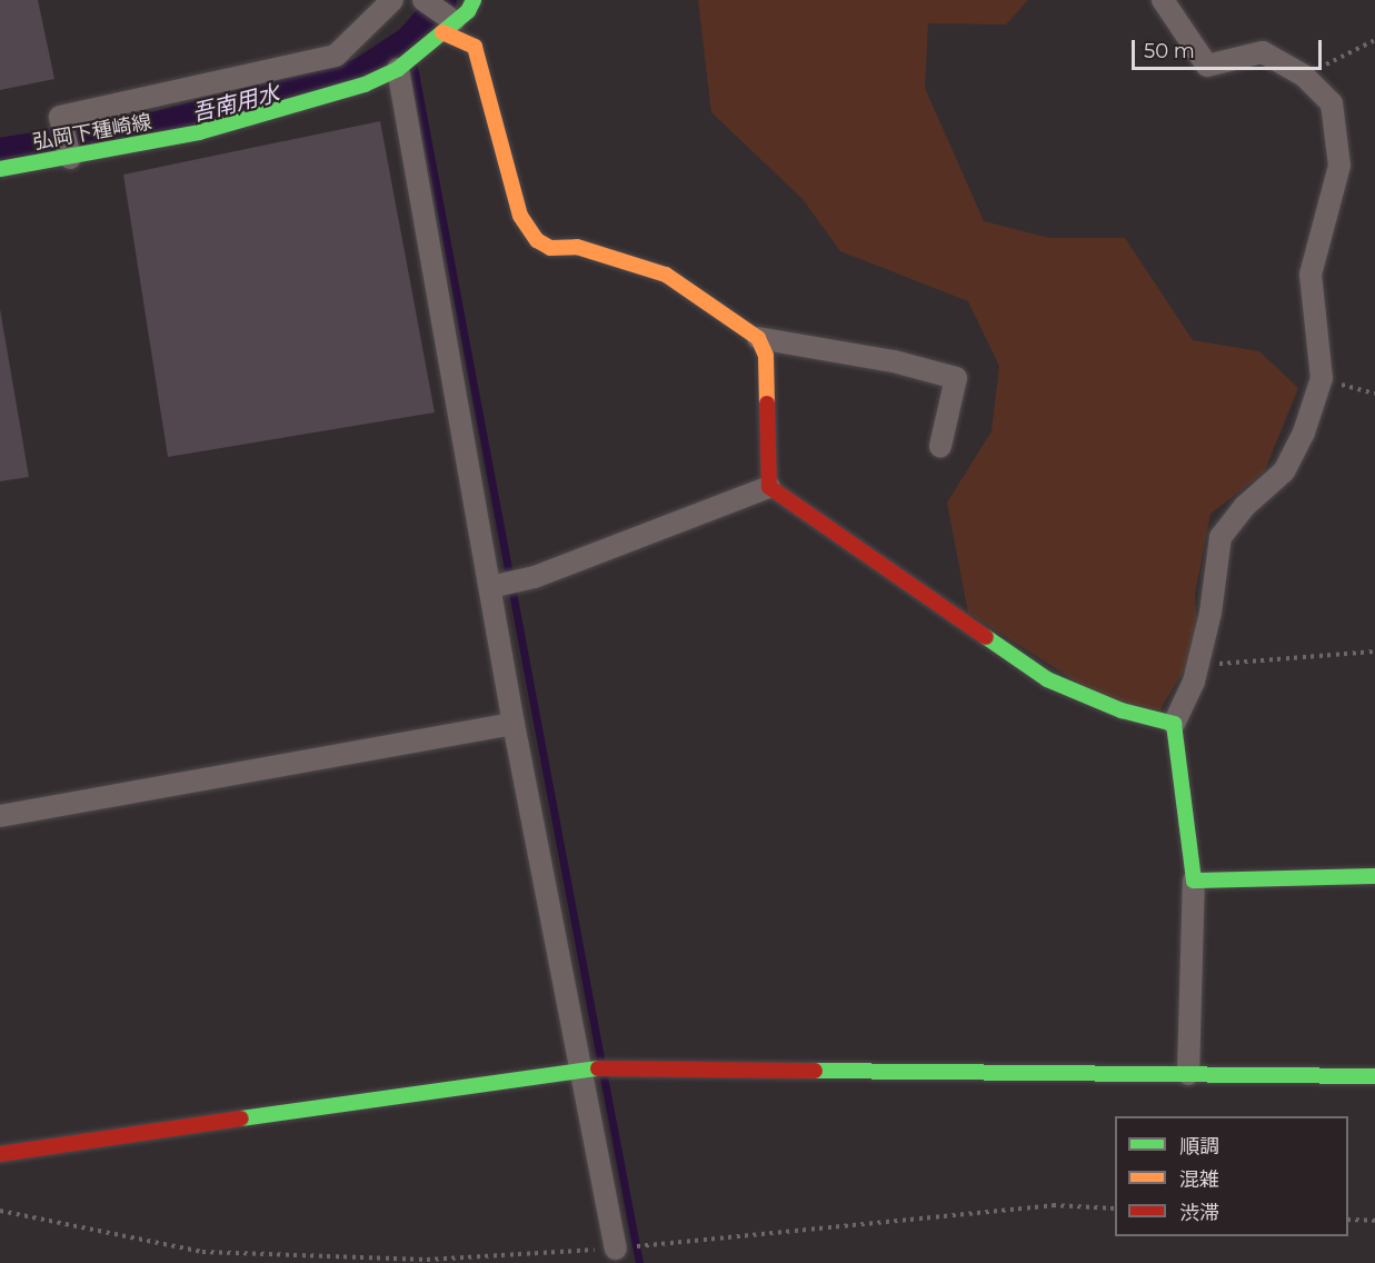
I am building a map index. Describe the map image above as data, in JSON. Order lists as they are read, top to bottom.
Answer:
{
  "streets": {
    "street": ["弘岡下種崎線"]
  },
  "water": ["吾南用水"],
  "legend": ["順調", "混雑", "渋滞"],
  "scale_bar": "50 m"
}
